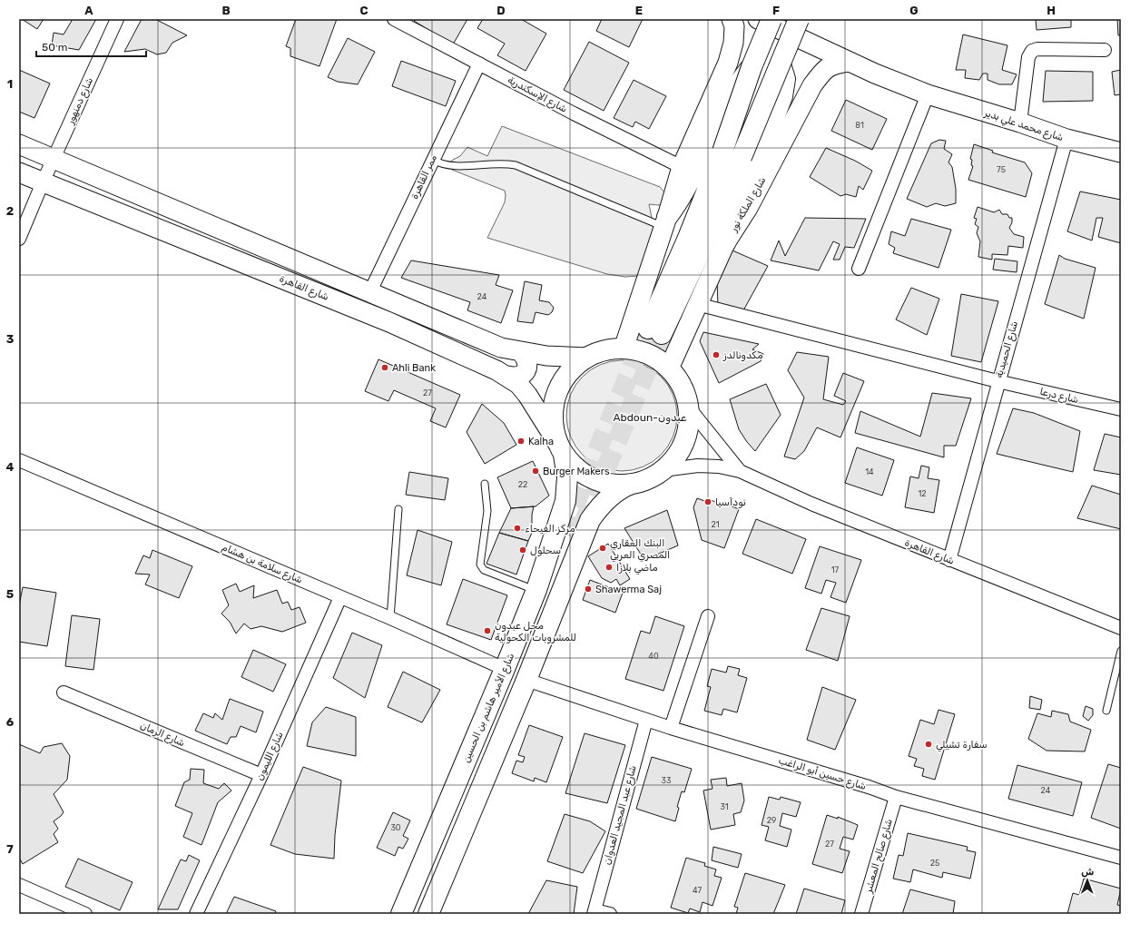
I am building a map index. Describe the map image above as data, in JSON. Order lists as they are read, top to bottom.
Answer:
{
  "streets": {
    "highway": ["شارع الأمير هاشم بن الحسين"],
    "main road": ["شارع محمد علي بدير", "شارع الملكة نور", "شارع القاهرة"],
    "street": [
      "شارع الإسكندرية",
      "شارع دمنهور",
      "ممر القاهرة",
      "شارع الحميدية",
      "شارع درعا",
      "شارع سلامة بن هشام",
      "شارع الرمان",
      "شارع الليمون",
      "شارع حسين أبو الراغب",
      "شارع عبد المجيد العدوان",
      "شارع صالح المعشر"
    ]
  },
  "crossings": [
    ["شارع الإسكندرية", "ممر القاهرة"],
    ["شارع دمنهور", "شارع القاهرة"],
    ["شارع محمد علي بدير", "شارع الملكة نور"],
    ["شارع محمد علي بدير", "شارع الحميدية"],
    ["شارع الملكة نور", "شارع درعا"],
    ["شارع الملكة نور", "شارع الأمير هاشم بن الحسين"],
    ["شارع القاهرة", "شارع الحميدية"],
    ["شارع القاهرة", "شارع الأمير هاشم بن الحسين"],
    ["شارع الحميدية", "شارع درعا"],
    ["شارع سلامة بن هشام", "شارع الأمير هاشم بن الحسين"],
    ["شارع سلامة بن هشام", "شارع الليمون"],
    ["شارع الرمان", "شارع الليمون"],
    ["شارع حسين أبو الراغب", "شارع عبد المجيد العدوان"],
    ["شارع حسين أبو الراغب", "شارع صالح المعشر"]
  ],
  "districts": ["Abdoun-عبدون"],
  "places": [
    "مكدونالدز",
    "Ahli Bank",
    "Kalha",
    "Burger Makers",
    "نودآسيا",
    "مركز الفيحاء",
    "البنك العقاري المصري العربي",
    "سحلول",
    "ماضي بلازا",
    "Shawerma Saj",
    "محل عبدون للمشروبات الكحولية",
    "سفارة تشيلي"
  ],
  "house_numbers": [
    "81",
    "75",
    "24",
    "27",
    "14",
    "22",
    "12",
    "21",
    "17",
    "40",
    "33",
    "24",
    "31",
    "29",
    "30",
    "27",
    "25",
    "47"
  ],
  "scale_bar": "50 m",
  "north": "top",
  "grid": {
    "columns": [
      "A",
      "B",
      "C",
      "D",
      "E",
      "F",
      "G",
      "H"
    ],
    "rows": [
      "1",
      "2",
      "3",
      "4",
      "5",
      "6",
      "7"
    ]
  }
}
